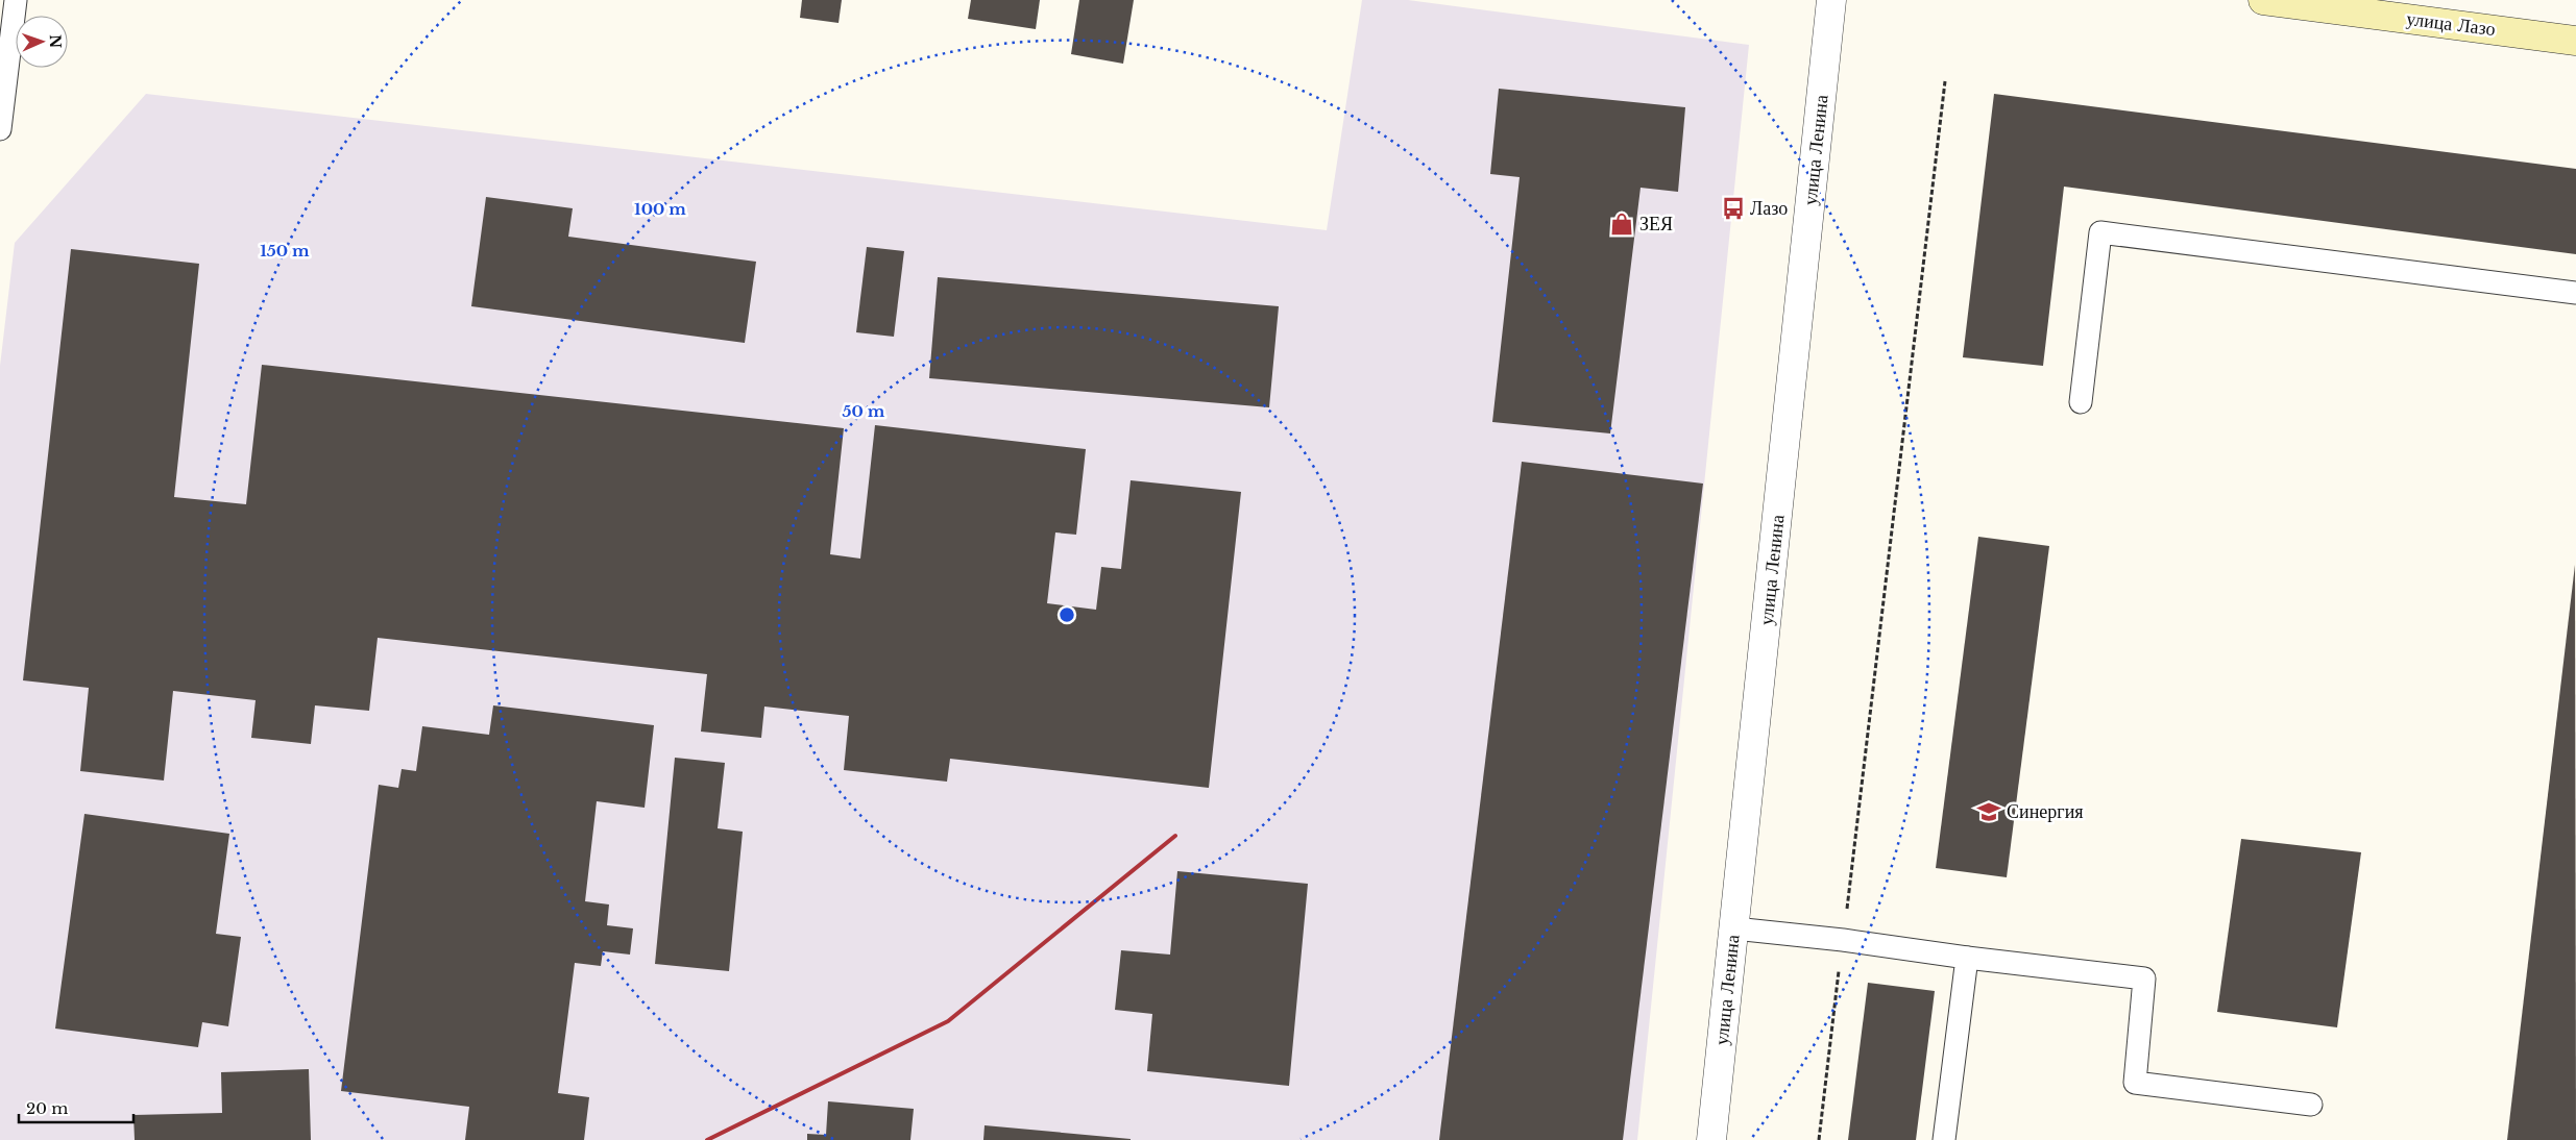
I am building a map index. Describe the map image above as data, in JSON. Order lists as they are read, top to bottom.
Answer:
{
  "streets": {
    "main road": ["улица Лазо"],
    "street": ["улица Ленина"]
  },
  "places": {
    "bus stop": ["Лазо"],
    "shop": ["ЗЕЯ"],
    "school or university": ["Синергия"]
  },
  "scale_bar": "20 m",
  "north": "right",
  "rings": ["100 m", "150 m", "50 m"]
}
